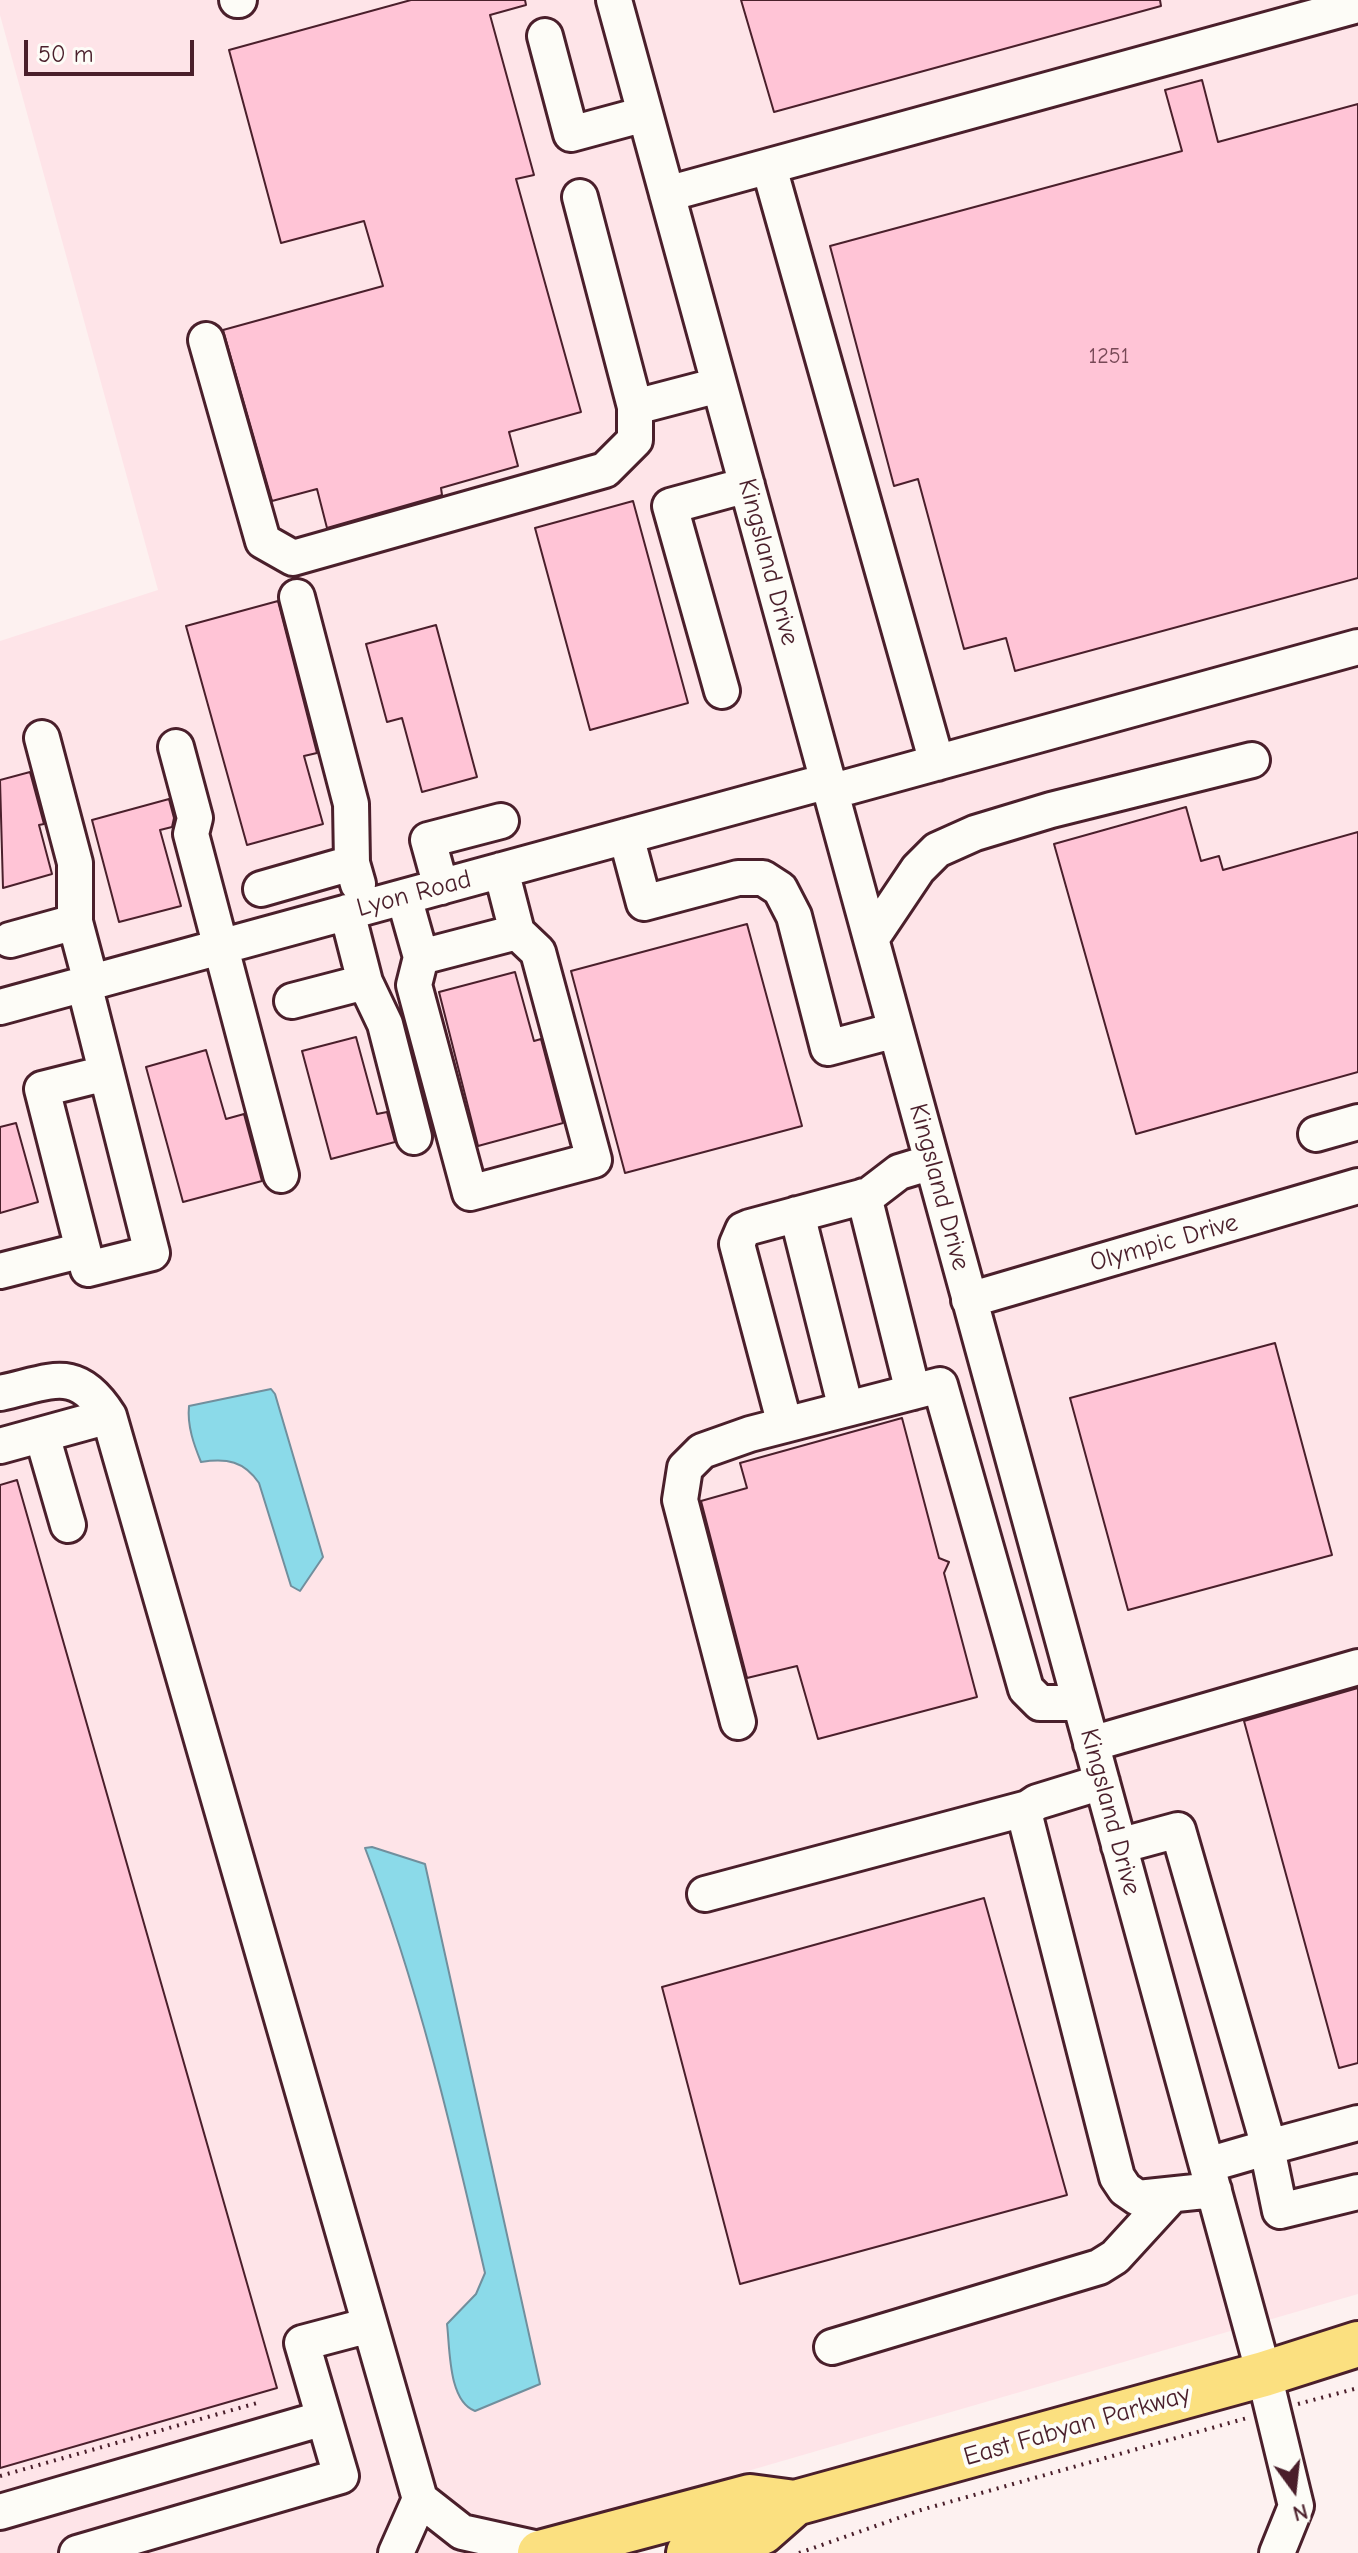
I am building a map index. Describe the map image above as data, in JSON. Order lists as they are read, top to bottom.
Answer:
{
  "streets": {
    "main road": ["East Fabyan Parkway"],
    "street": ["Kingsland Drive", "Lyon Road", "Olympic Drive"]
  },
  "crossings": [
    ["Kingsland Drive", "Lyon Road"],
    ["Kingsland Drive", "Olympic Drive"],
    ["Kingsland Drive", "East Fabyan Parkway"]
  ],
  "house_numbers": ["1251"],
  "scale_bar": "50 m",
  "north": "bottom"
}
